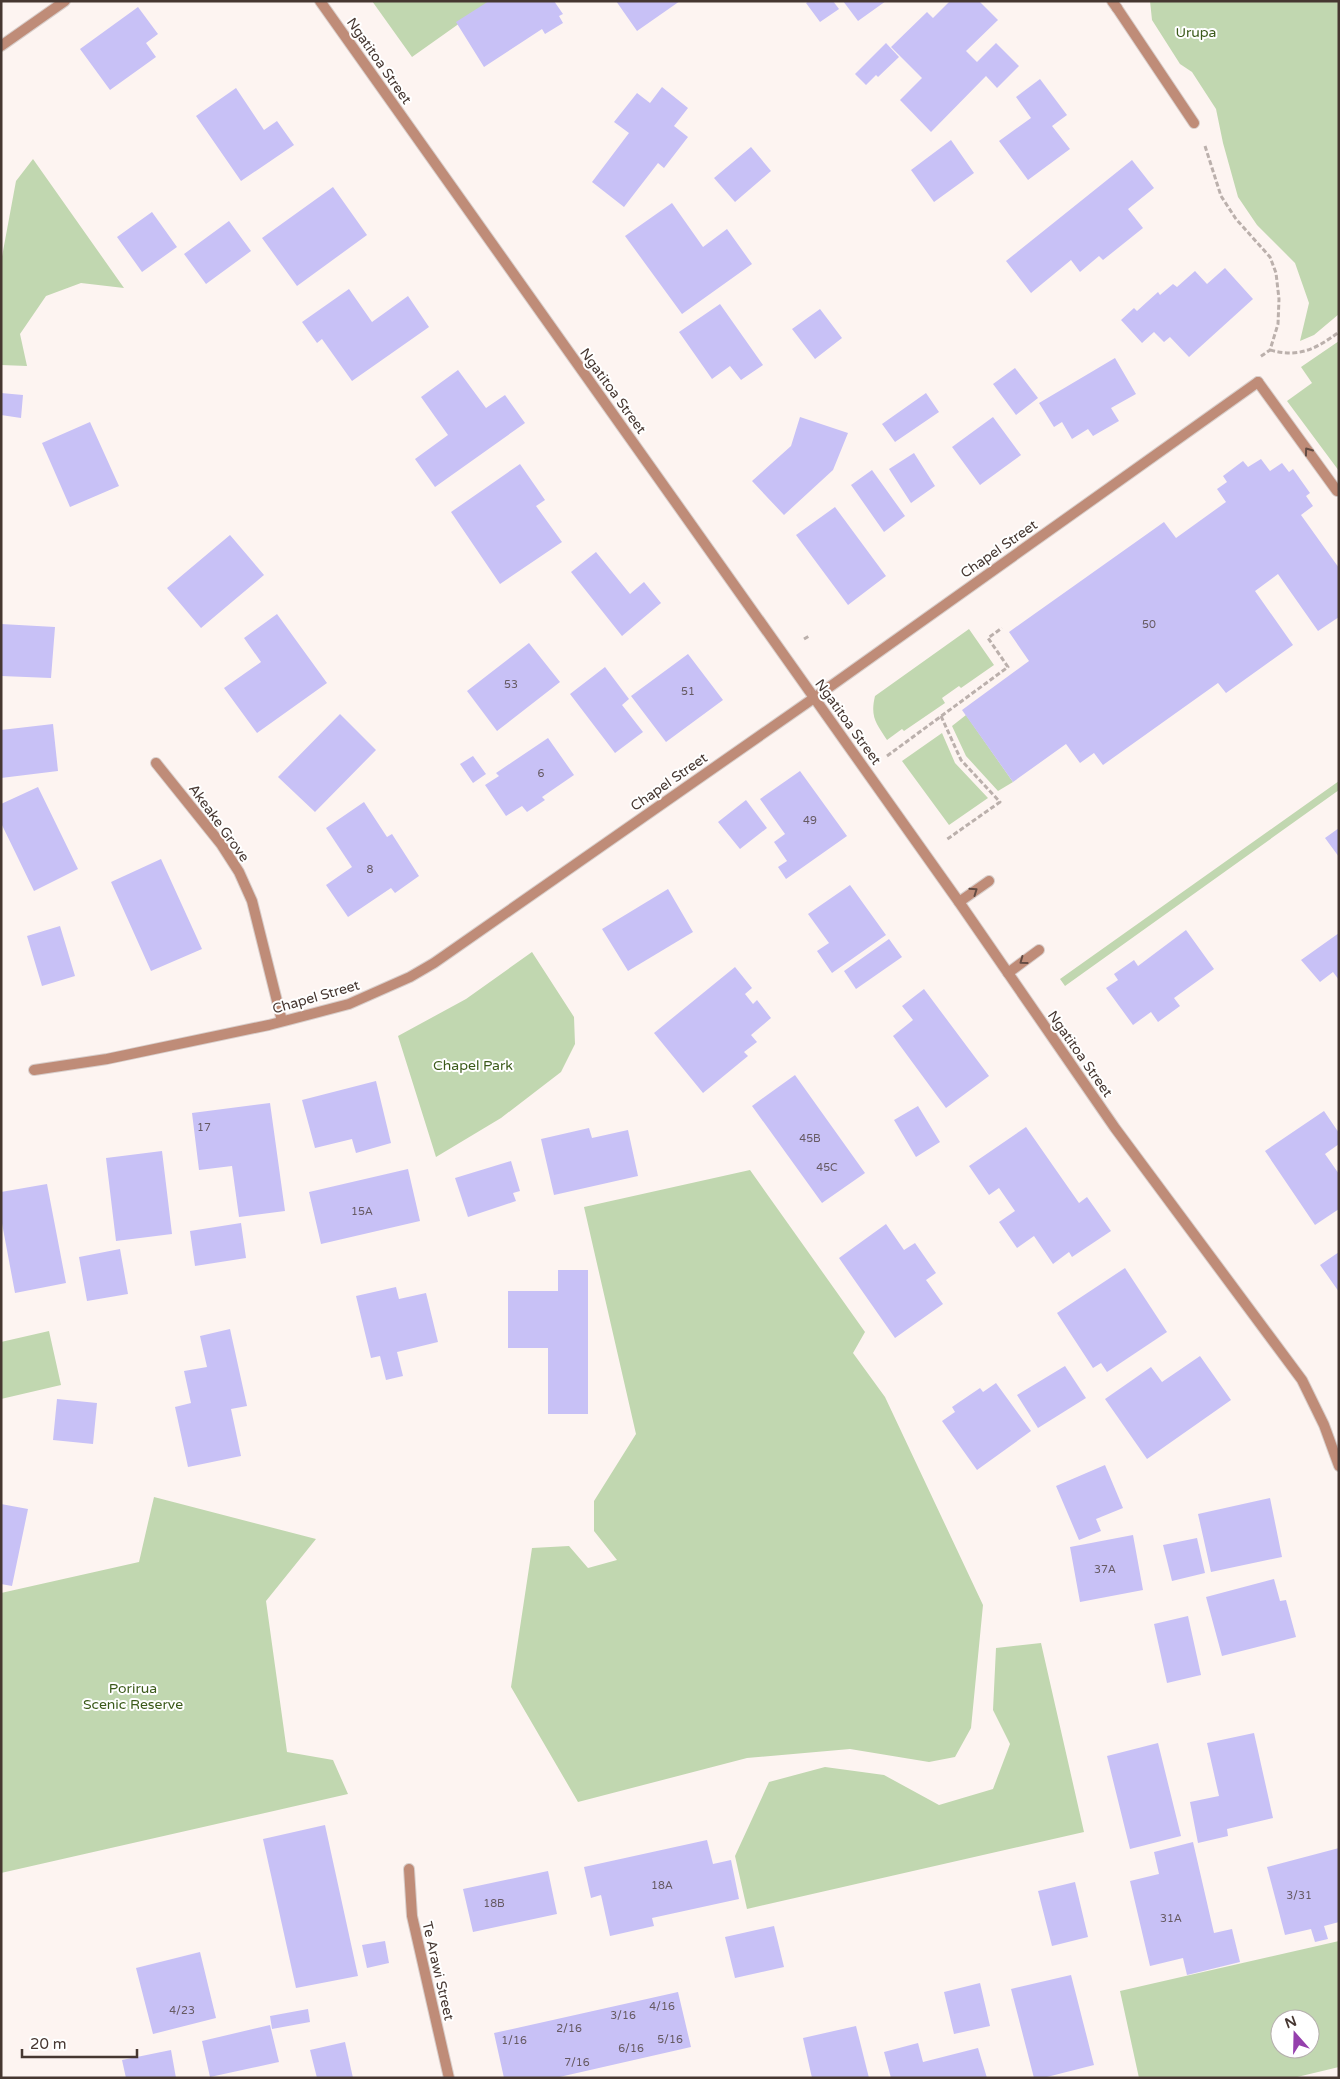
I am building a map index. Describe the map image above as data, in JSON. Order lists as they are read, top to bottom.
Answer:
{
  "streets": {
    "street": [
      "Ngatitoa Street",
      "Chapel Street",
      "Akeake Grove",
      "Te Arawi Street"
    ]
  },
  "crossings": [
    ["Ngatitoa Street", "Chapel Street"],
    ["Chapel Street", "Akeake Grove"]
  ],
  "one_way": ["Chapel Street"],
  "parks": ["Urupa", "Chapel Park", "Porirua Scenic Reserve"],
  "house_numbers": [
    "50",
    "53",
    "51",
    "6",
    "49",
    "8",
    "17",
    "45B",
    "45C",
    "15A",
    "37A",
    "18A",
    "3/31",
    "18B",
    "31A",
    "4/16",
    "4/23",
    "3/16",
    "2/16",
    "5/16",
    "1/16",
    "6/16",
    "7/16"
  ],
  "scale_bar": "20 m",
  "north": "top"
}
